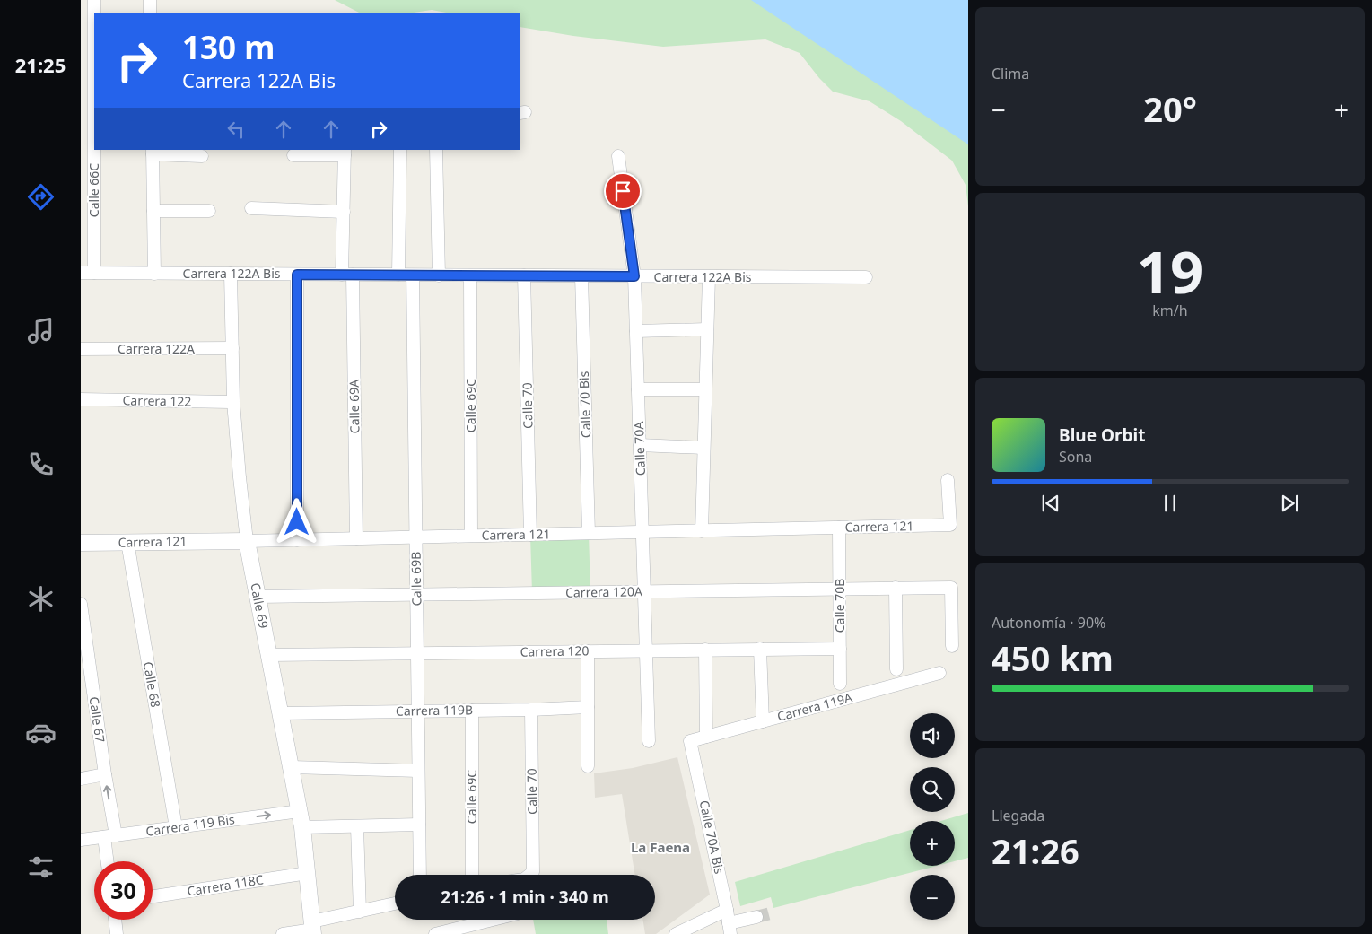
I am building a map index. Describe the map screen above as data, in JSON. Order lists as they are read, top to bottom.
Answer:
{
  "streets": {
    "street": [
      "Calle 66C",
      "Carrera 122A Bis",
      "Carrera 122A",
      "Carrera 122",
      "Calle 70 Bis",
      "Calle 69C",
      "Calle 70",
      "Calle 69A",
      "Calle 70A",
      "Carrera 121",
      "Calle 69B",
      "Carrera 120A",
      "Calle 69",
      "Calle 70B",
      "Carrera 120",
      "Calle 68",
      "Carrera 119A",
      "Carrera 119B",
      "Calle 67",
      "Carrera 119 Bis",
      "Calle 70A Bis",
      "Carrera 118C"
    ]
  },
  "crossings": [
    ["Calle 66C", "Carrera 122A Bis"],
    ["Carrera 122A Bis", "Calle 70 Bis"],
    ["Carrera 122A Bis", "Calle 69C"],
    ["Carrera 122A Bis", "Calle 70"],
    ["Carrera 122A Bis", "Calle 69A"],
    ["Carrera 122A Bis", "Calle 70A"],
    ["Carrera 122A Bis", "Calle 69B"],
    ["Carrera 122A Bis", "Calle 69"],
    ["Carrera 122A", "Calle 69"],
    ["Carrera 122", "Calle 69"],
    ["Calle 70 Bis", "Carrera 121"],
    ["Calle 69C", "Carrera 121"],
    ["Calle 69C", "Carrera 119B"],
    ["Calle 70", "Carrera 121"],
    ["Calle 70", "Carrera 119B"],
    ["Calle 69A", "Carrera 121"],
    ["Calle 70A", "Carrera 121"],
    ["Calle 70A", "Carrera 120A"],
    ["Calle 70A", "Carrera 120"],
    ["Carrera 121", "Calle 69B"],
    ["Carrera 121", "Calle 69"],
    ["Carrera 121", "Calle 70B"],
    ["Carrera 121", "Calle 68"],
    ["Calle 69B", "Carrera 120A"],
    ["Calle 69B", "Carrera 120"],
    ["Calle 69B", "Carrera 119B"],
    ["Carrera 120A", "Calle 69"],
    ["Carrera 120A", "Calle 70B"],
    ["Calle 69", "Carrera 120"],
    ["Calle 69", "Carrera 119B"],
    ["Calle 69", "Carrera 119 Bis"],
    ["Calle 69", "Carrera 118C"],
    ["Calle 70B", "Carrera 120"],
    ["Calle 68", "Carrera 119 Bis"],
    ["Carrera 119A", "Calle 70A Bis"],
    ["Calle 67", "Carrera 119 Bis"]
  ],
  "one_way": ["Carrera 119 Bis"],
  "districts": ["La Faena"],
  "page": {
    "tabs": "21:25",
    "tile": [
      "Clima",
      ["19", "km/h"],
      ["Autonomía · 90%", "450 km"],
      ["Llegada", "21:26"]
    ],
    "turn": ["130 m", "Carrera 122A Bis"],
    "heat": ["−", "20°", "+"],
    "song": ["Blue Orbit", "Sona"],
    "map_buttons": ["+", "−"],
    "limit": "30",
    "trip": "21:26 · 1 min · 340 m"
  }
}
